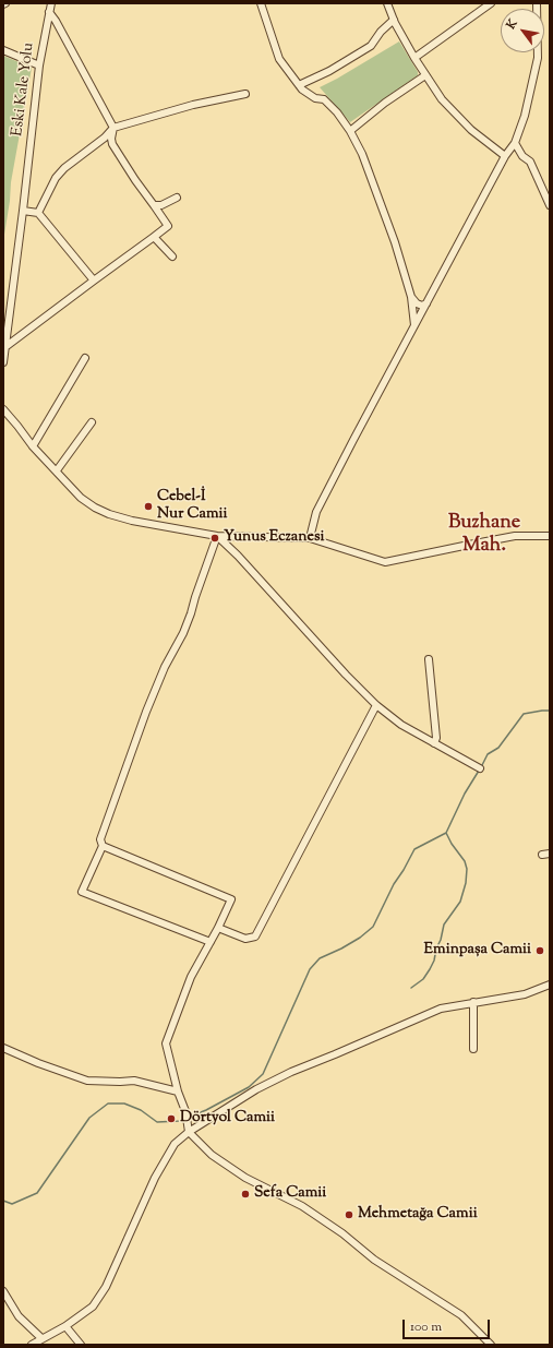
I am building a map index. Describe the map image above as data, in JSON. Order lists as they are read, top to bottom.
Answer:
{
  "streets": {
    "street": ["Eski Kale Yolu"]
  },
  "districts": ["Buzhane Mah."],
  "places": [
    "Cebel-İ Nur Camii",
    "Yunus Eczanesi",
    "Eminpaşa Camii",
    "Dörtyol Camii",
    "Sefa Camii",
    "Mehmetağa Camii"
  ],
  "scale_bar": "100 m",
  "north": "top left"
}
